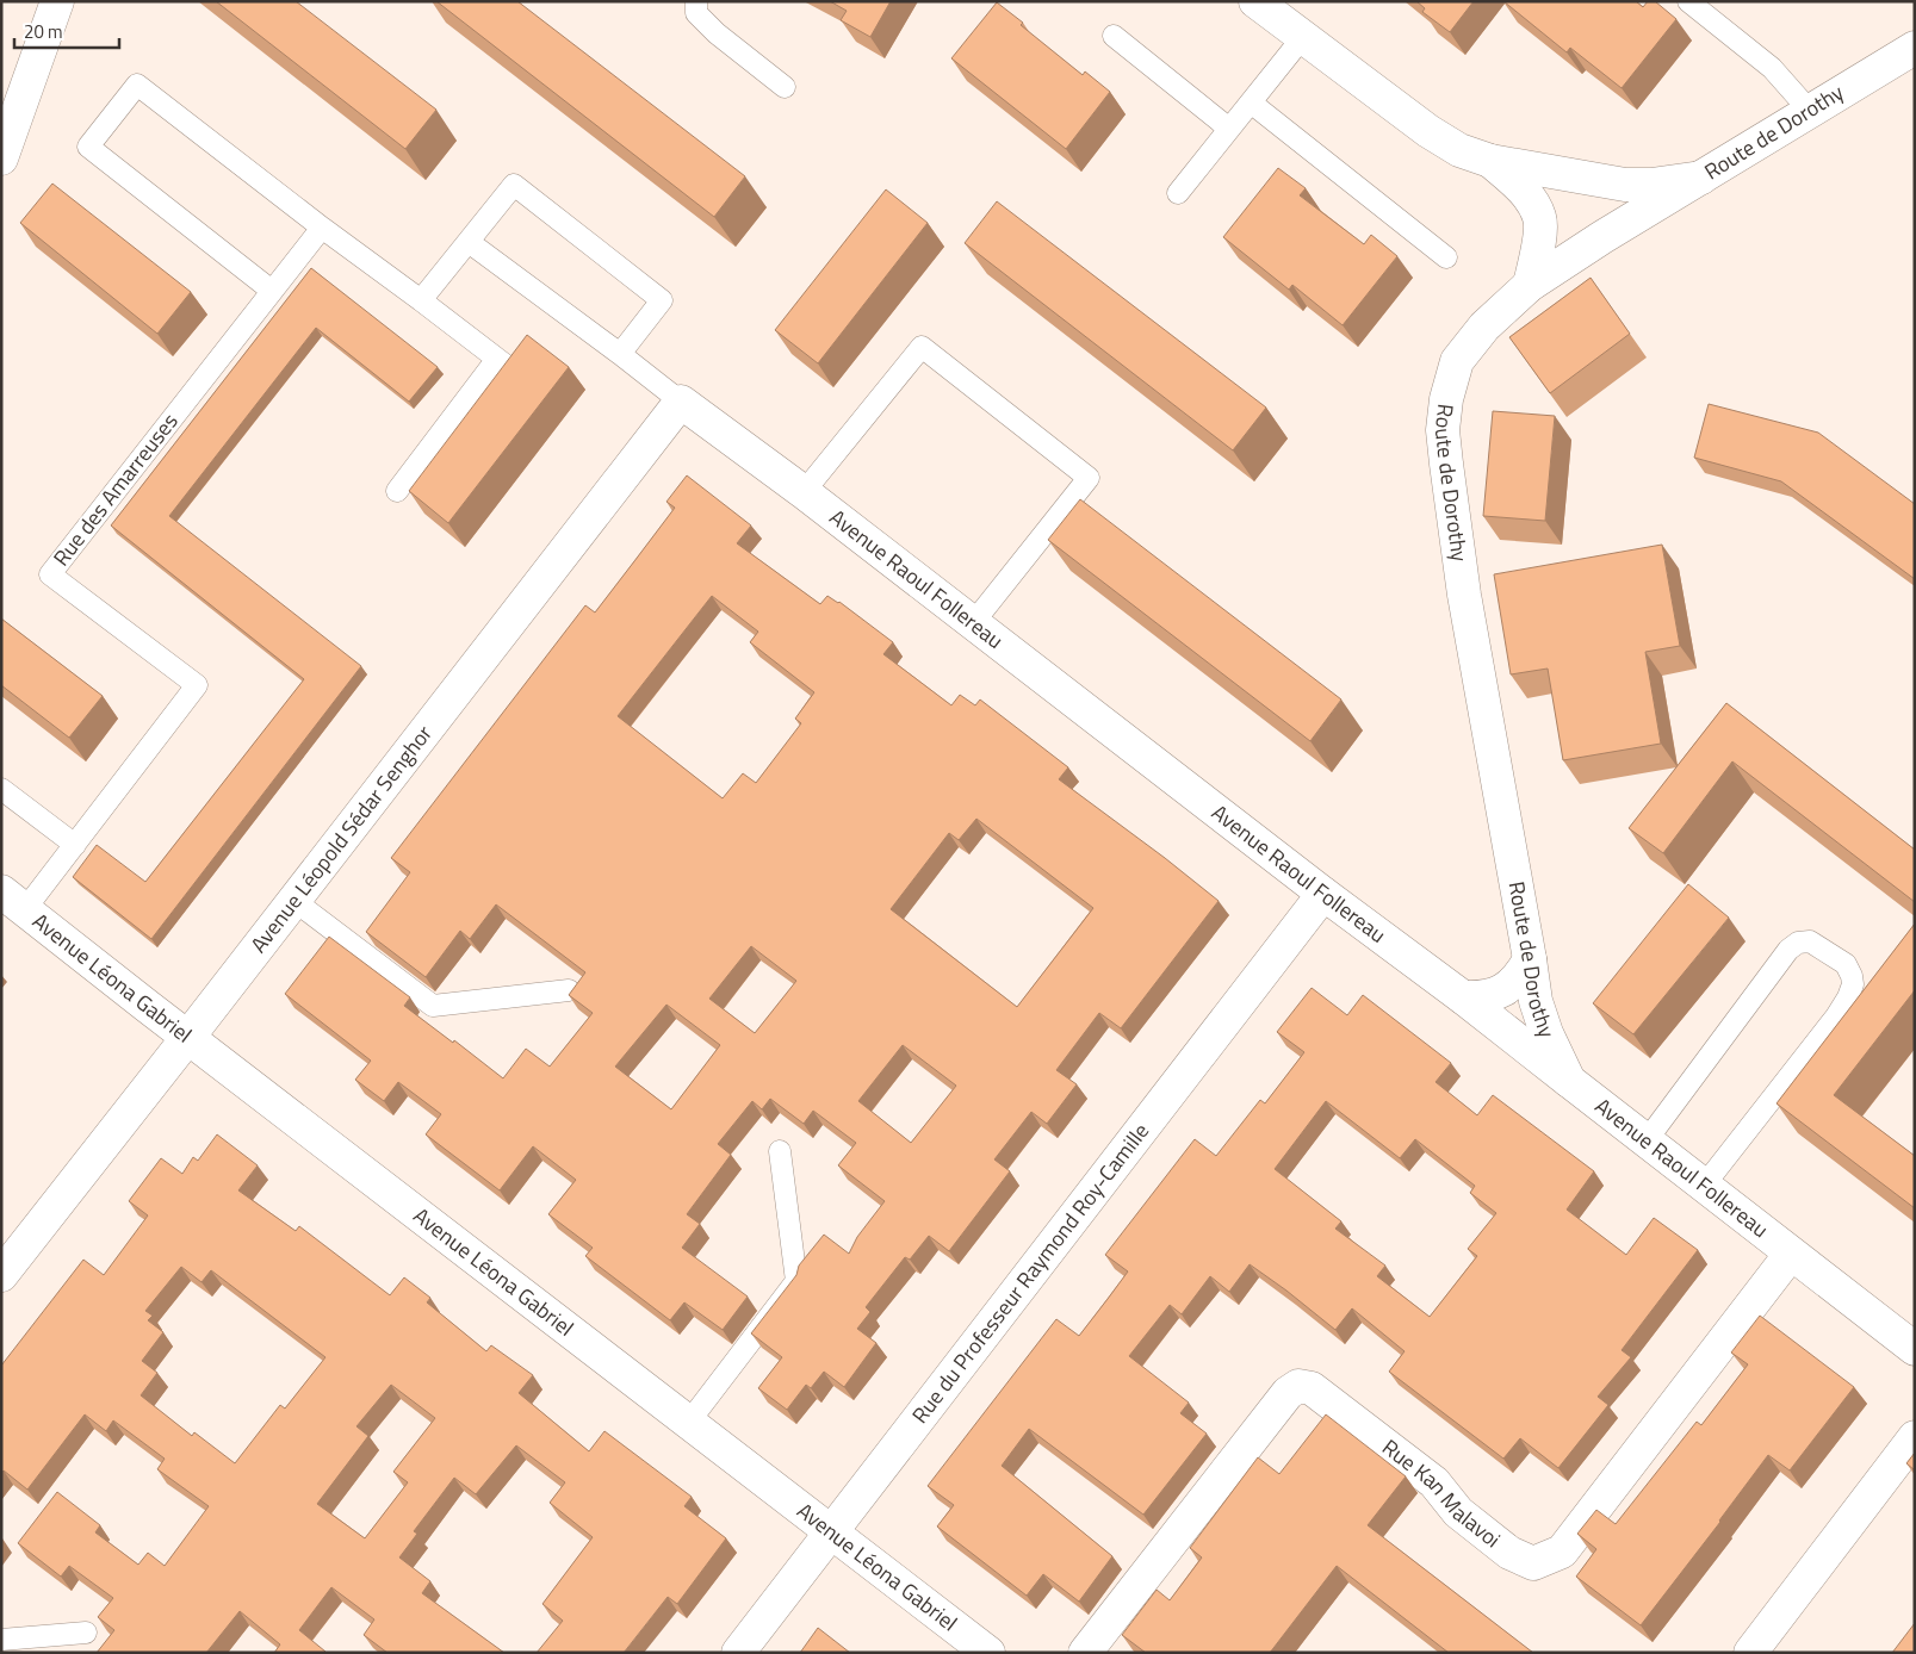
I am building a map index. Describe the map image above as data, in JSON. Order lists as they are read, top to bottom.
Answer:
{
  "streets": {
    "street": [
      "Route de Dorothy",
      "Avenue Raoul Follereau",
      "Avenue Léopold Sédar Senghor",
      "Avenue Léona Gabriel",
      "Rue du Professeur Raymond Roy-Camille",
      "Rue Kan Malavoi"
    ],
    "lane": ["Rue des Amarreuses"]
  },
  "crossings": [
    ["Route de Dorothy", "Avenue Raoul Follereau"],
    ["Rue des Amarreuses", "Avenue Léona Gabriel"],
    ["Avenue Raoul Follereau", "Avenue Léopold Sédar Senghor"],
    ["Avenue Raoul Follereau", "Rue du Professeur Raymond Roy-Camille"],
    ["Avenue Raoul Follereau", "Rue Kan Malavoi"],
    ["Avenue Léopold Sédar Senghor", "Avenue Léona Gabriel"],
    ["Avenue Léona Gabriel", "Rue du Professeur Raymond Roy-Camille"]
  ],
  "scale_bar": "20 m"
}
